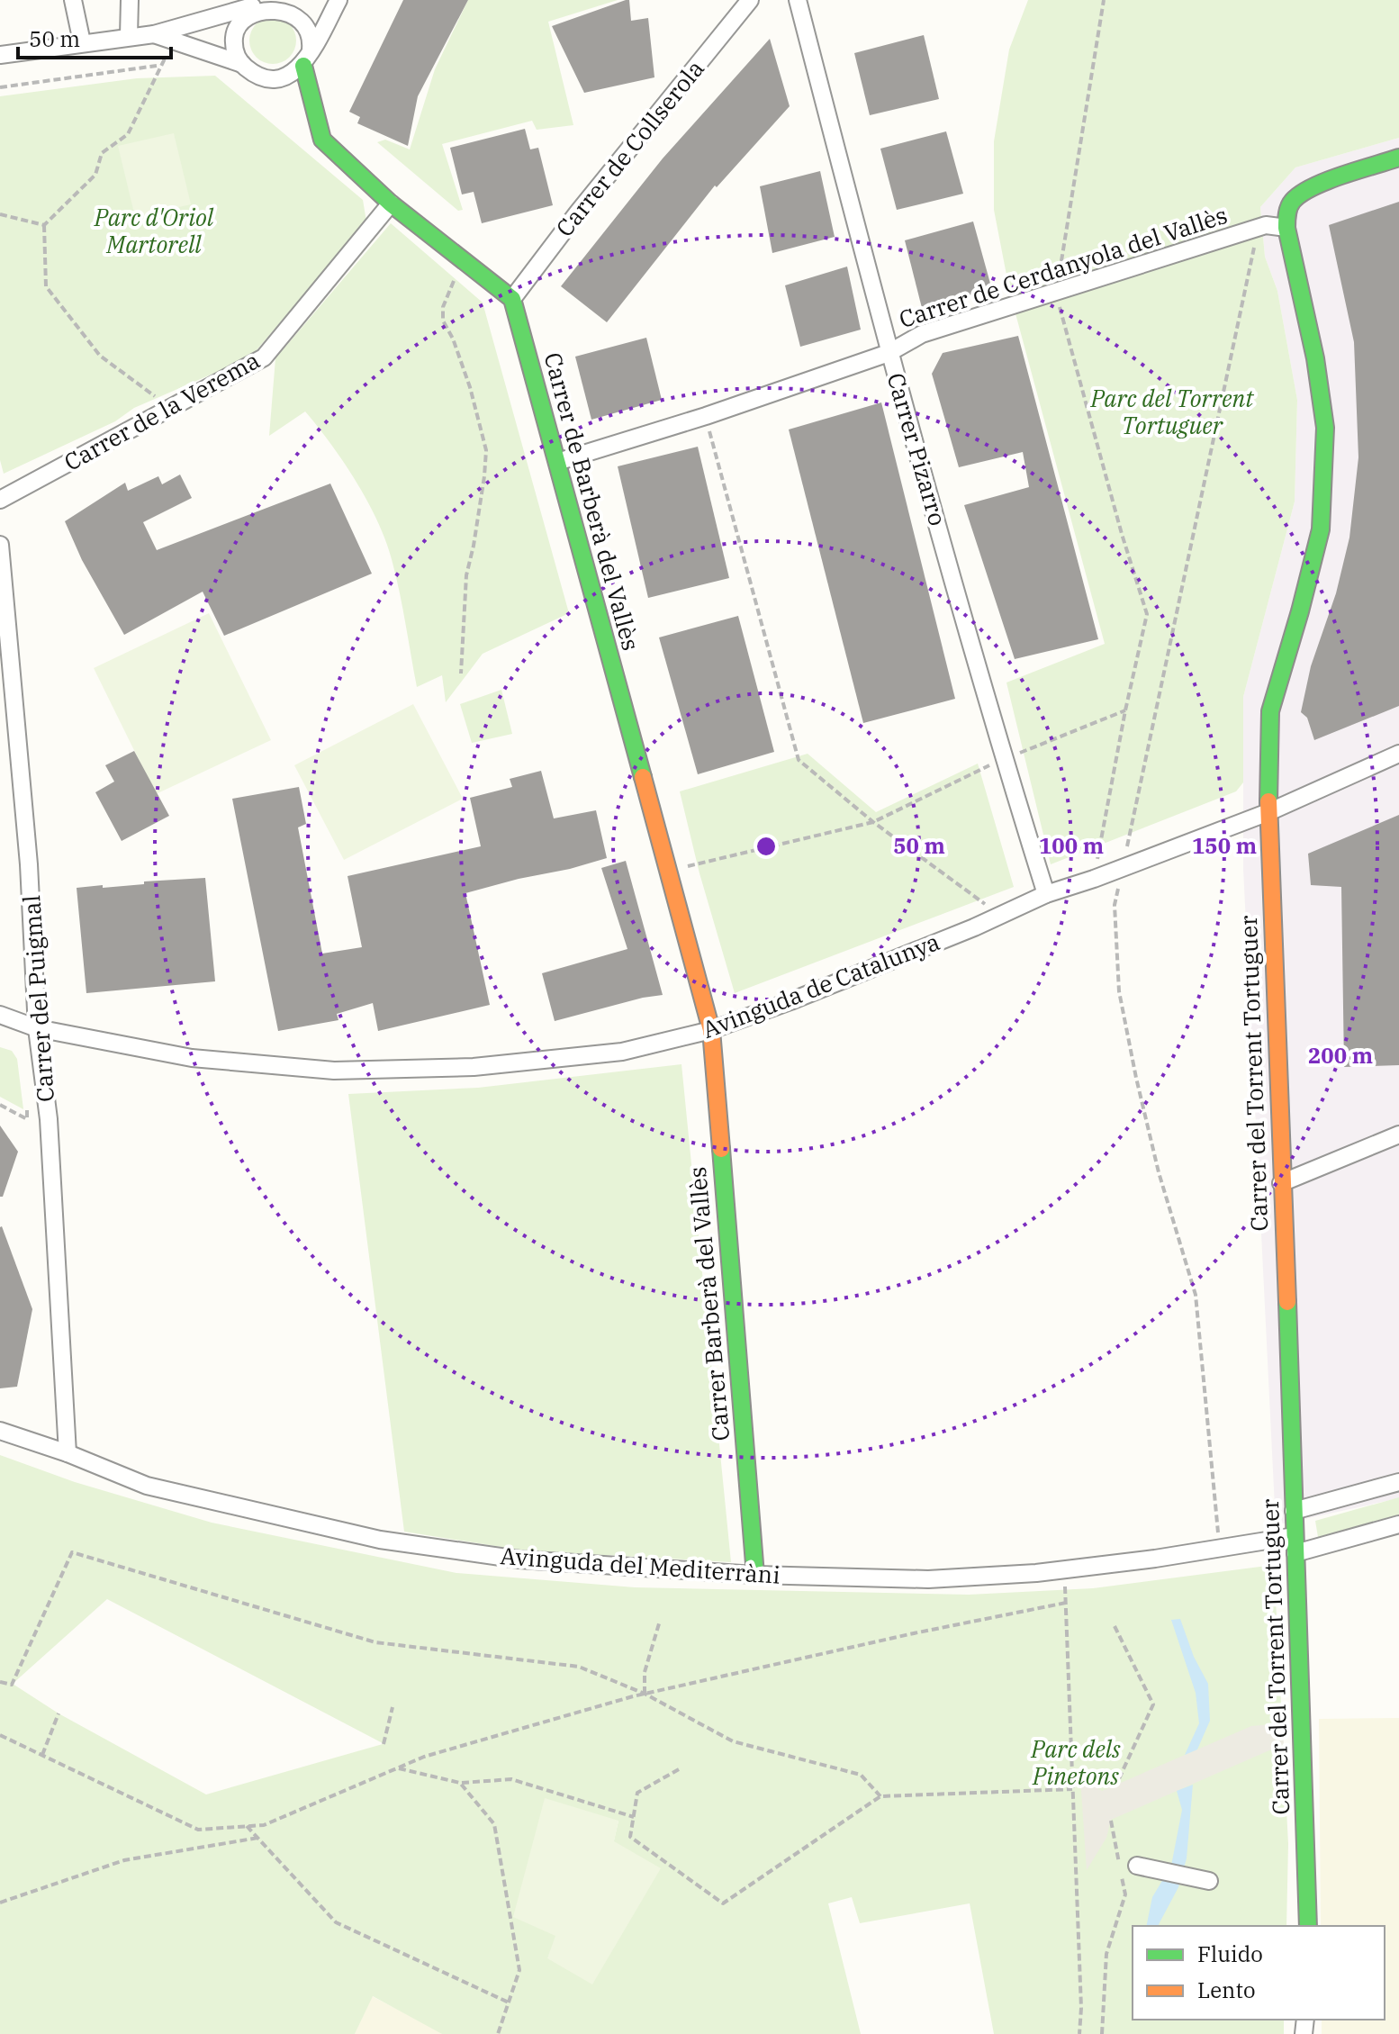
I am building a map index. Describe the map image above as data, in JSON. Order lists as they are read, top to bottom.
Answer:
{
  "streets": {
    "street": [
      "Carrer de Collserola",
      "Carrer de Cerdanyola del Vallès",
      "Carrer de la Verema",
      "Carrer Pizarro",
      "Carrer de Barberà del Vallès",
      "Avinguda de Catalunya",
      "Carrer del Puigmal",
      "Carrer del Torrent Tortuguer",
      "Carrer Barberà del Vallès",
      "Avinguda del Mediterràni"
    ]
  },
  "crossings": [
    ["Carrer de Collserola", "Carrer de Barberà del Vallès"],
    ["Carrer de Cerdanyola del Vallès", "Carrer Pizarro"],
    ["Carrer de Cerdanyola del Vallès", "Carrer de Barberà del Vallès"],
    ["Carrer de Cerdanyola del Vallès", "Carrer del Torrent Tortuguer"],
    ["Carrer Pizarro", "Avinguda de Catalunya"],
    ["Carrer de Barberà del Vallès", "Avinguda de Catalunya"],
    ["Carrer de Barberà del Vallès", "Carrer Barberà del Vallès"],
    ["Avinguda de Catalunya", "Carrer del Puigmal"],
    ["Avinguda de Catalunya", "Carrer del Torrent Tortuguer"],
    ["Avinguda de Catalunya", "Carrer Barberà del Vallès"],
    ["Carrer del Puigmal", "Avinguda del Mediterràni"],
    ["Carrer del Torrent Tortuguer", "Avinguda del Mediterràni"],
    ["Carrer Barberà del Vallès", "Avinguda del Mediterràni"]
  ],
  "parks": ["Parc d'Oriol Martorell", "Parc del Torrent Tortuguer", "Parc dels Pinetons"],
  "legend": ["Fluido", "Lento"],
  "scale_bar": "50 m",
  "rings": [
    "50 m",
    "100 m",
    "150 m",
    "200 m"
  ]
}
